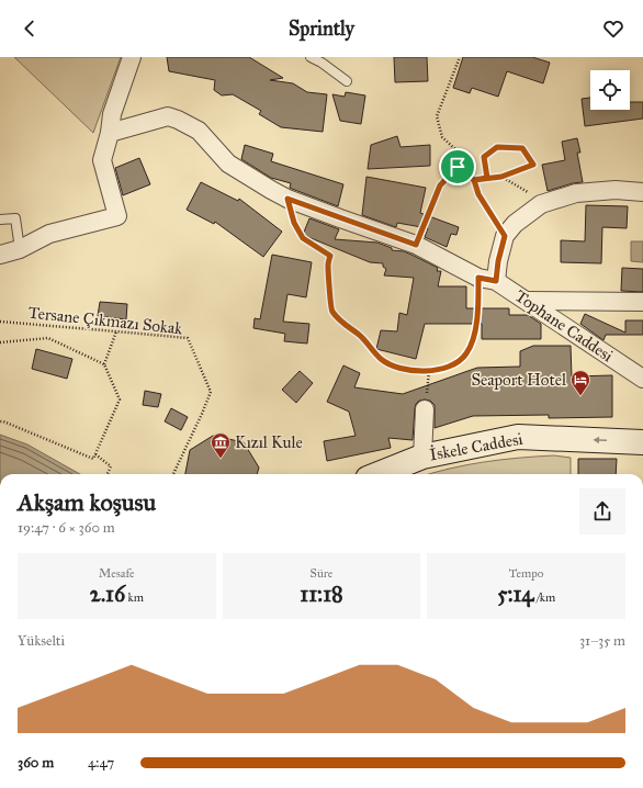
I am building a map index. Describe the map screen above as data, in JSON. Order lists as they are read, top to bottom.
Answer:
{
  "streets": {
    "street": ["Tophane Caddesi", "İskele Caddesi"],
    "path": ["Tersane Çıkmazı Sokak"]
  },
  "places": {
    "hotel": ["Seaport Hotel"],
    "museum": ["Kızıl Kule"]
  },
  "page": {
    "header": "Sprintly",
    "heading": ["Akşam koşusu", "19:47 · 6 × 360 m"],
    "stats": [
      ["Mesafe", "2.16 km"],
      ["Süre", "11:18"],
      ["Tempo", "5:14 /km"]
    ],
    "chart": ["Yükselti", "31–35 m"],
    "list": [
      {
        "name": "360 m",
        "note": "4:47"
      }
    ]
  }
}
